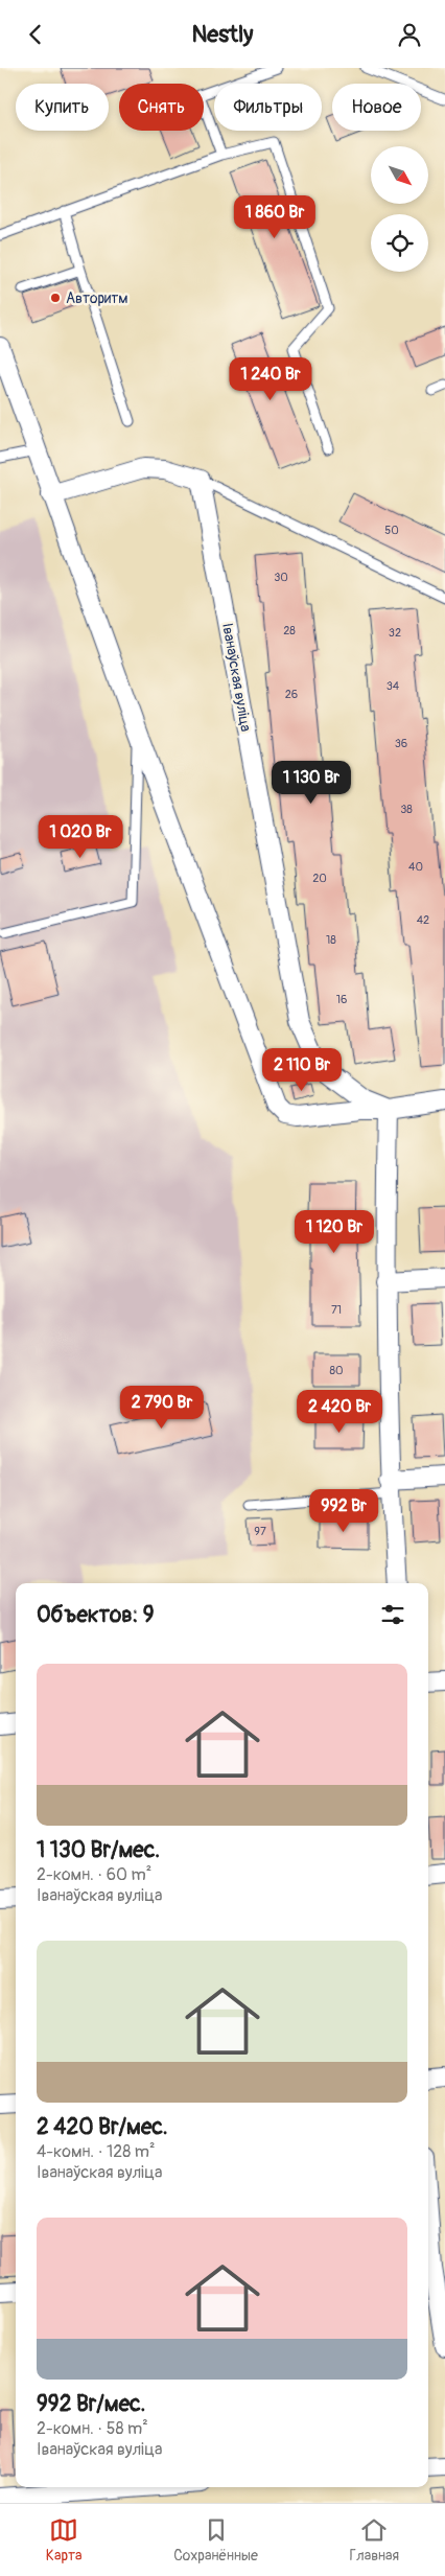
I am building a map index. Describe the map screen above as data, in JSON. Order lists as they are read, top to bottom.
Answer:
{
  "streets": {
    "street": ["Іванаўская вуліца"]
  },
  "places": ["Авторитм"],
  "house_numbers": [
    "50",
    "30",
    "28",
    "32",
    "34",
    "26",
    "36",
    "38",
    "40",
    "20",
    "42",
    "18",
    "16",
    "71",
    "80",
    "97"
  ],
  "north": "bottom right",
  "page": {
    "header": "Nestly",
    "chip": [
      "Купить",
      "Снять",
      "Фильтры",
      "Новое"
    ],
    "price": [
      "1 860 Br",
      "1 240 Br",
      "1 130 Br",
      "1 020 Br",
      "2 110 Br",
      "1 120 Br",
      "2 790 Br",
      "2 420 Br",
      "992 Br"
    ],
    "heading": "Объектов: 9",
    "list": [
      {
        "name": "1 130 Br/мес.",
        "note": "2-комн. · 60 m² · Іванаўская вуліца"
      },
      {
        "name": "2 420 Br/мес.",
        "note": "4-комн. · 128 m² · Іванаўская вуліца"
      },
      {
        "name": "992 Br/мес.",
        "note": "2-комн. · 58 m² · Іванаўская вуліца"
      }
    ],
    "tabs": ["Карта", "Сохранённые", "Главная"]
  }
}
